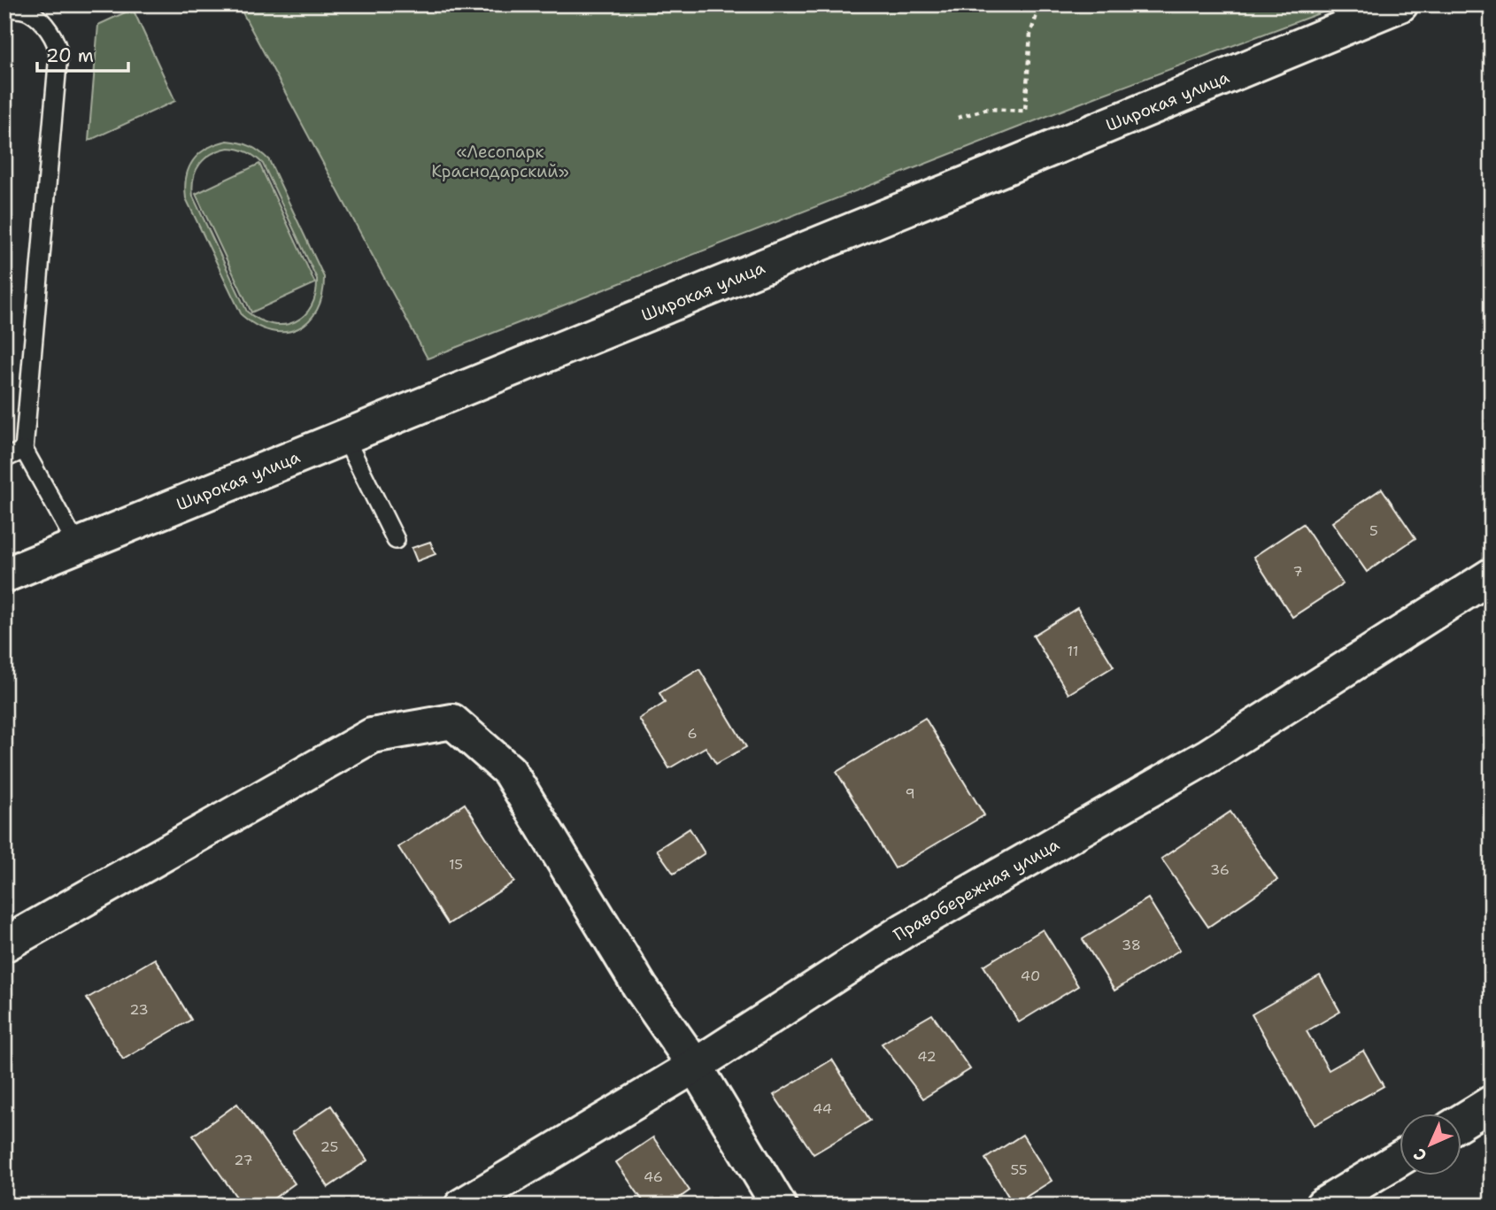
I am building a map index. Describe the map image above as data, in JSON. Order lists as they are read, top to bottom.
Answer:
{
  "streets": {
    "street": ["Широкая улица", "Правобережная улица"]
  },
  "parks": ["«Лесопарк Краснодарский»"],
  "house_numbers": [
    "5",
    "7",
    "11",
    "6",
    "9",
    "15",
    "36",
    "38",
    "40",
    "23",
    "42",
    "44",
    "25",
    "27",
    "55",
    "46"
  ],
  "scale_bar": "20 m",
  "north": "bottom left"
}
